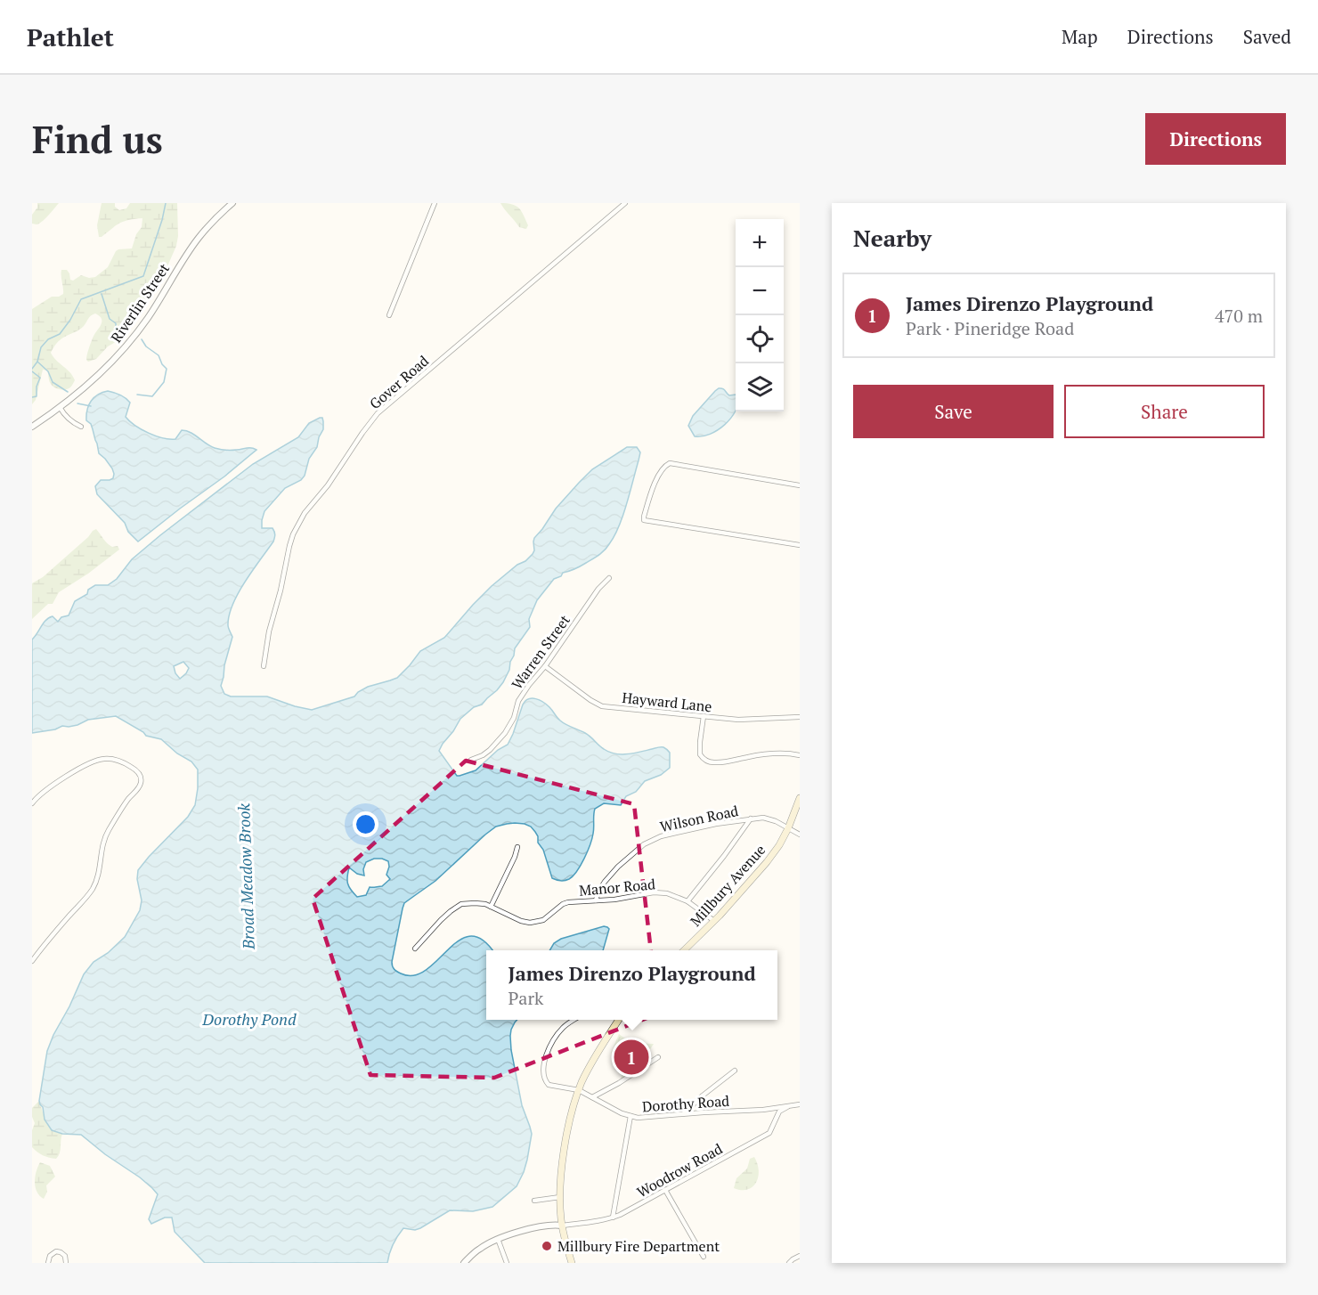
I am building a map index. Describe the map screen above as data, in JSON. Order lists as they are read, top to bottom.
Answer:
{
  "streets": {
    "main road": ["Millbury Avenue"],
    "street": [
      "Riverlin Street",
      "Gover Road",
      "Warren Street",
      "Hayward Lane",
      "Wilson Road",
      "Manor Road",
      "Dorothy Road",
      "Woodrow Road"
    ]
  },
  "crossings": [
    ["Warren Street", "Hayward Lane"],
    ["Wilson Road", "Millbury Avenue"],
    ["Wilson Road", "Manor Road"],
    ["Millbury Avenue", "Manor Road"],
    ["Dorothy Road", "Woodrow Road"]
  ],
  "water": ["Broad Meadow Brook", "Dorothy Pond"],
  "places": ["Millbury Fire Department"],
  "page": {
    "header": "Pathlet",
    "nav": ["Map", "Directions", "Saved"],
    "buttons": [
      "Directions",
      ["Save", "Share"]
    ],
    "title": "Find us",
    "heading": "Nearby",
    "map_buttons": ["+", "−"],
    "list": [
      {
        "mark": "1",
        "name": "James Direnzo Playground",
        "note": "Park · Pineridge Road",
        "value": "470 m"
      }
    ],
    "popup": ["James Direnzo Playground", "Park"],
    "pins": "1"
  }
}
